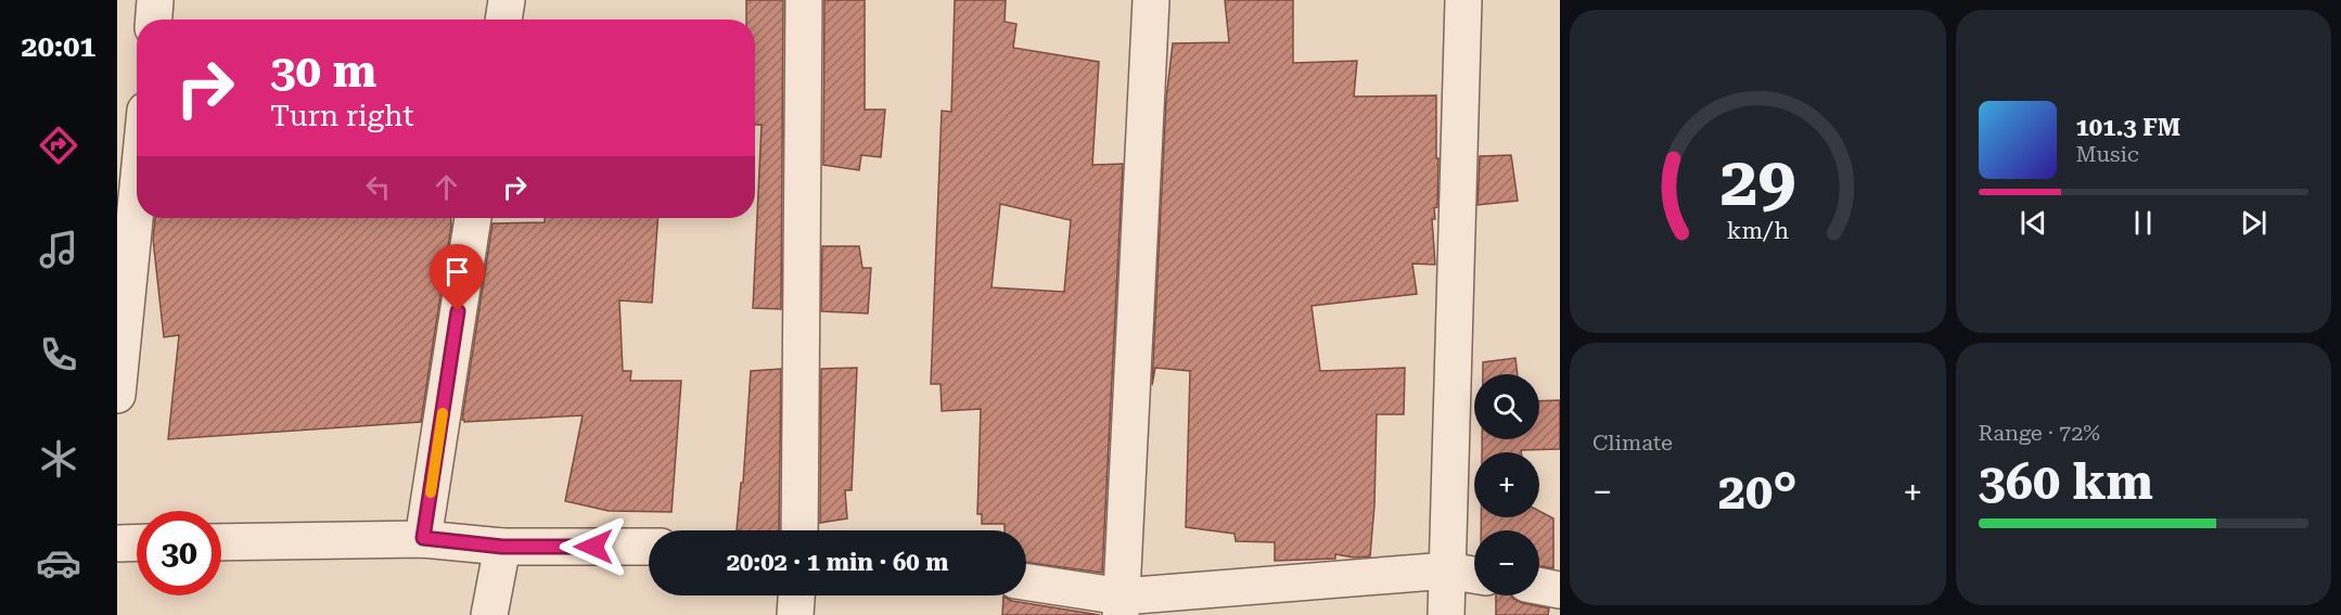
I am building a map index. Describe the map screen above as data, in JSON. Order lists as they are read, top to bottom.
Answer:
{
  "page": {
    "tabs": "20:01",
    "turn": ["30 m", "Turn right"],
    "song": ["101.3 FM", "Music"],
    "tile": [
      "Climate",
      ["Range · 72%", "360 km"]
    ],
    "map_buttons": ["+", "−"],
    "heat": ["−", "20°", "+"],
    "limit": "30",
    "trip": "20:02 · 1 min · 60 m",
    "gauge": ["29", "km/h"]
  }
}
